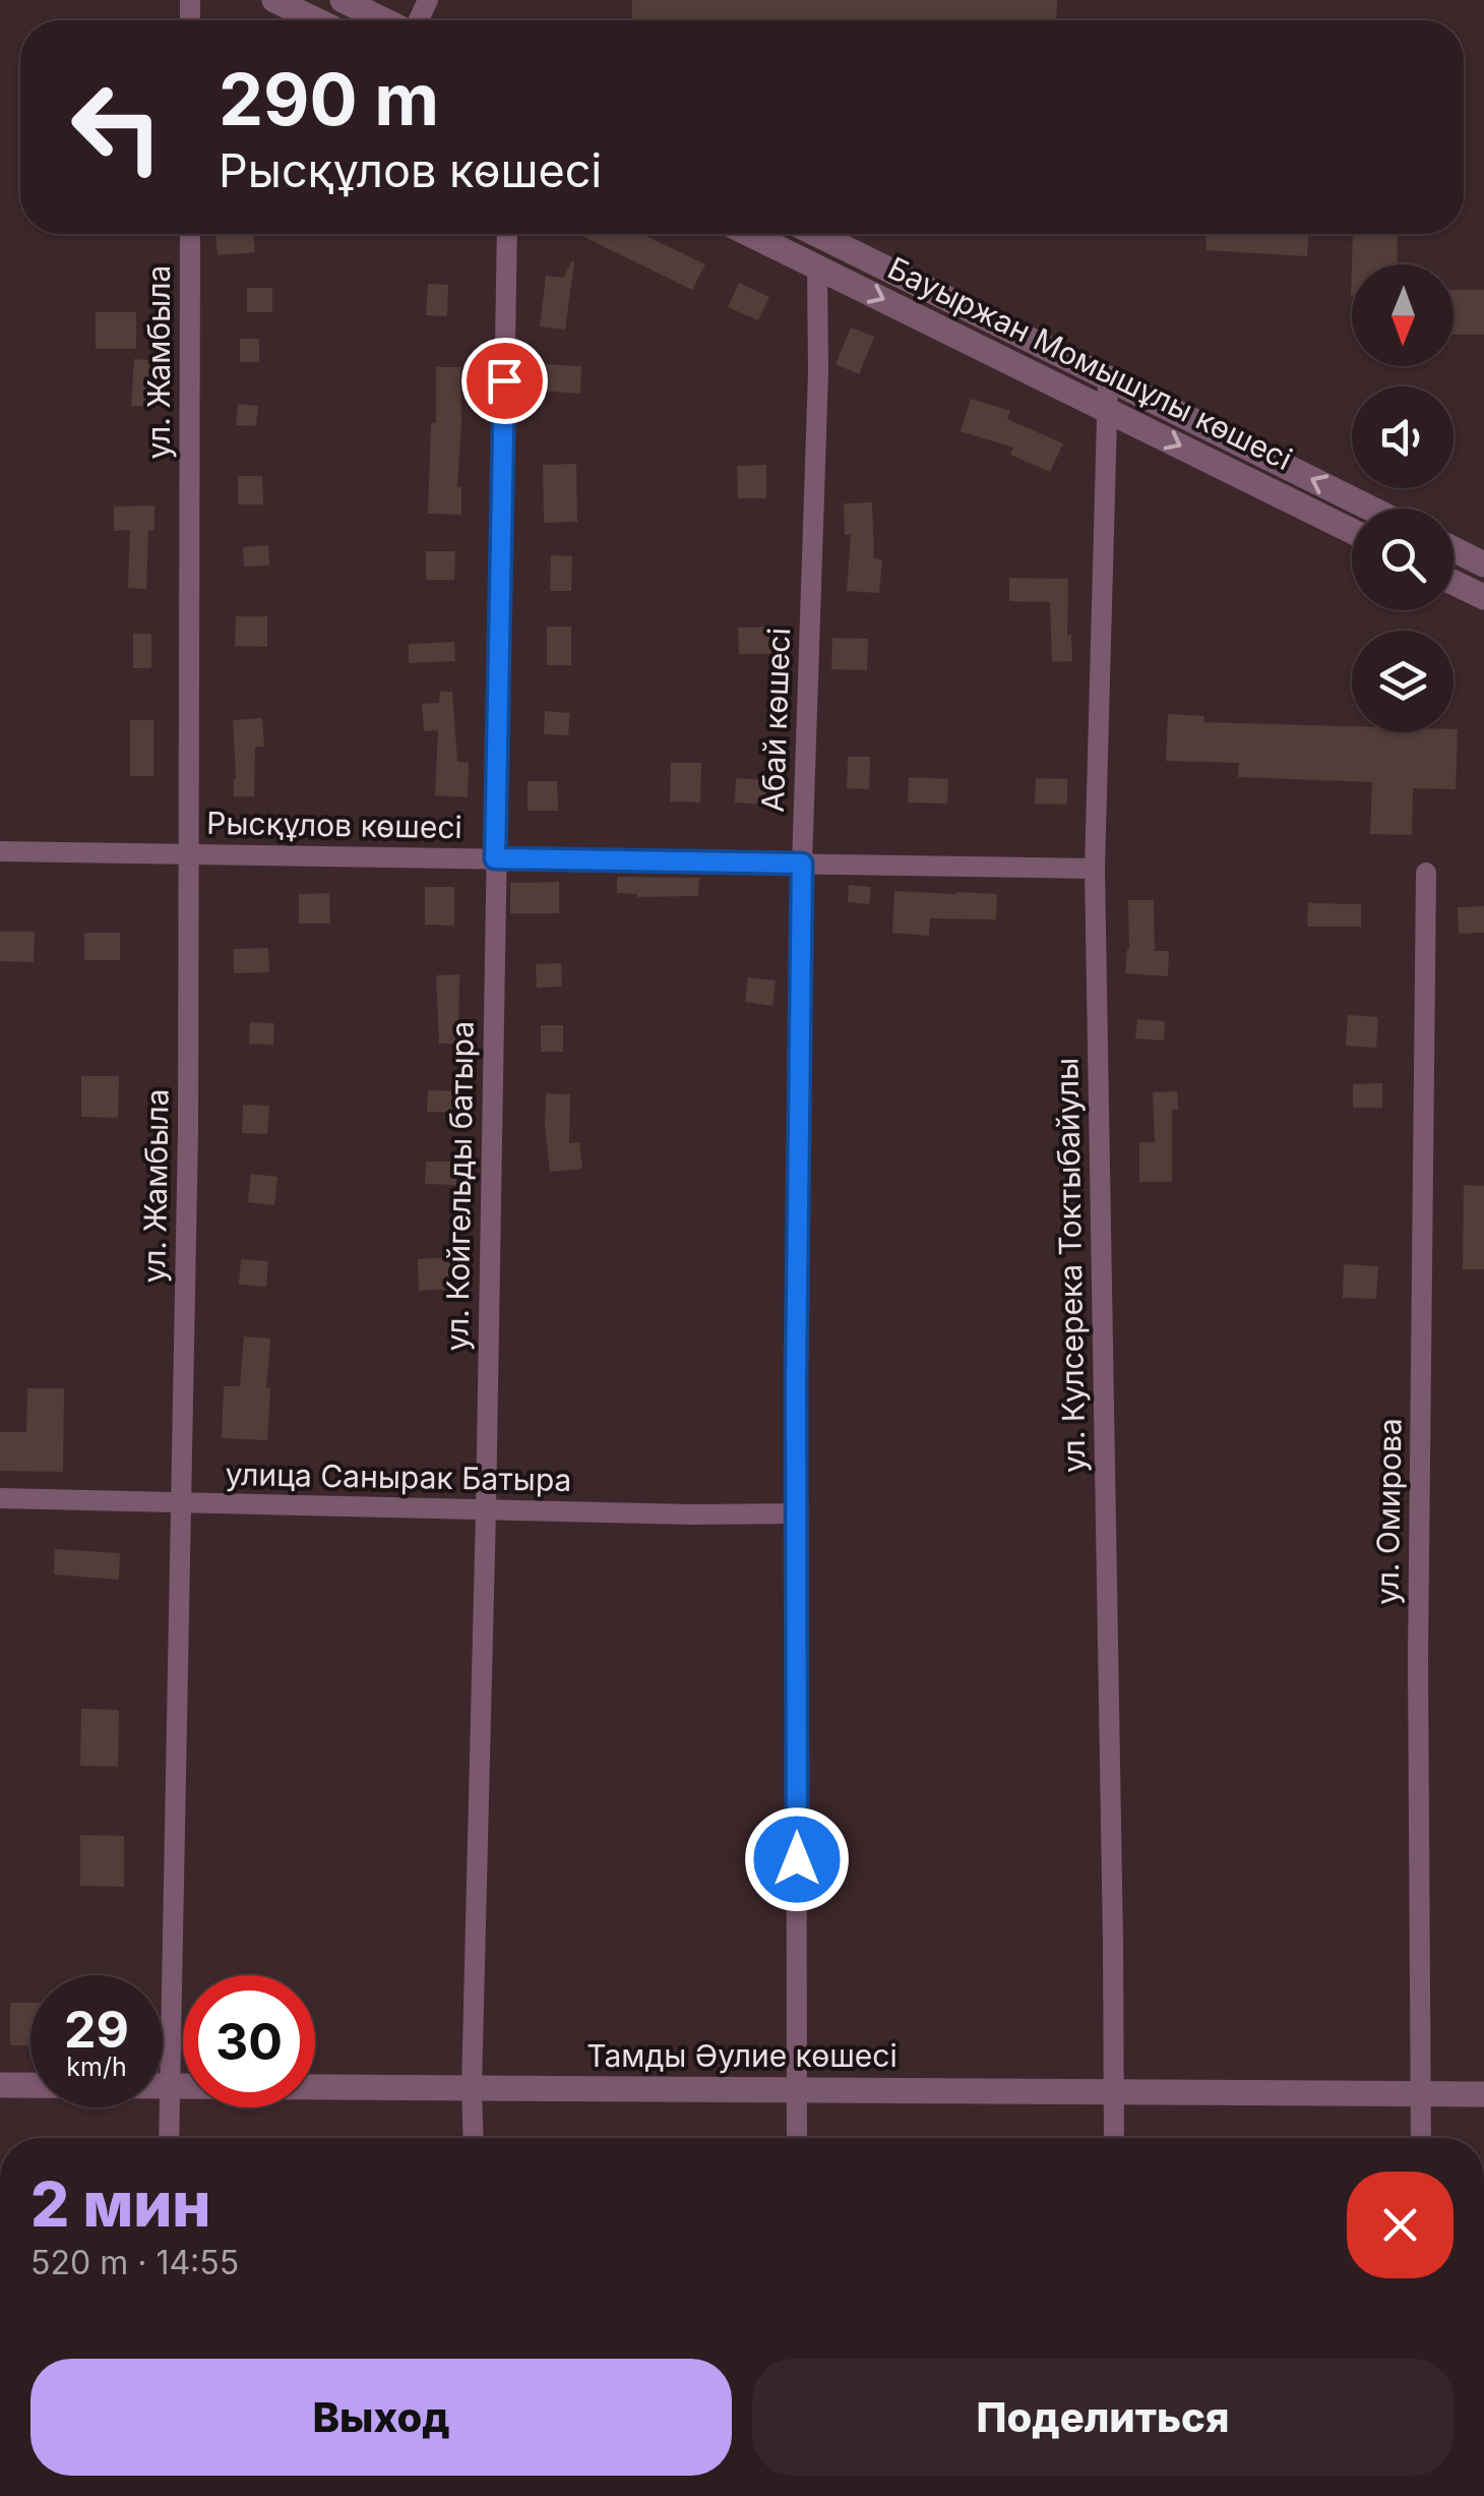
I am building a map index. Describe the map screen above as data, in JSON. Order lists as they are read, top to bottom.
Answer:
{
  "streets": {
    "street": [
      "ул. Жамбыла",
      "Бауыржан Момышұлы көшесі",
      "Абай көшесі",
      "Рысқұлов көшесі",
      "ул. Койгельды батыра",
      "ул. Кулсерека Токтыбайулы",
      "улица Санырак Батыра",
      "ул. Омирова",
      "Тамды Әулие көшесі"
    ]
  },
  "crossings": [
    ["ул. Жамбыла", "Рысқұлов көшесі"],
    ["ул. Жамбыла", "улица Санырак Батыра"],
    ["ул. Жамбыла", "Тамды Әулие көшесі"],
    ["Бауыржан Момышұлы көшесі", "Абай көшесі"],
    ["Бауыржан Момышұлы көшесі", "ул. Кулсерека Токтыбайулы"],
    ["Абай көшесі", "Рысқұлов көшесі"],
    ["Абай көшесі", "улица Санырак Батыра"],
    ["Абай көшесі", "Тамды Әулие көшесі"],
    ["Рысқұлов көшесі", "ул. Койгельды батыра"],
    ["Рысқұлов көшесі", "ул. Кулсерека Токтыбайулы"],
    ["ул. Койгельды батыра", "улица Санырак Батыра"],
    ["ул. Койгельды батыра", "Тамды Әулие көшесі"],
    ["ул. Кулсерека Токтыбайулы", "Тамды Әулие көшесі"],
    ["ул. Омирова", "Тамды Әулие көшесі"]
  ],
  "north": "bottom",
  "page": {
    "turn": ["290 m", "Рысқұлов көшесі"],
    "speed": "29 km/h",
    "limit": "30",
    "heading": ["2 мин", "520 m · 14:55"],
    "buttons": ["Выход", "Поделиться"]
  }
}
